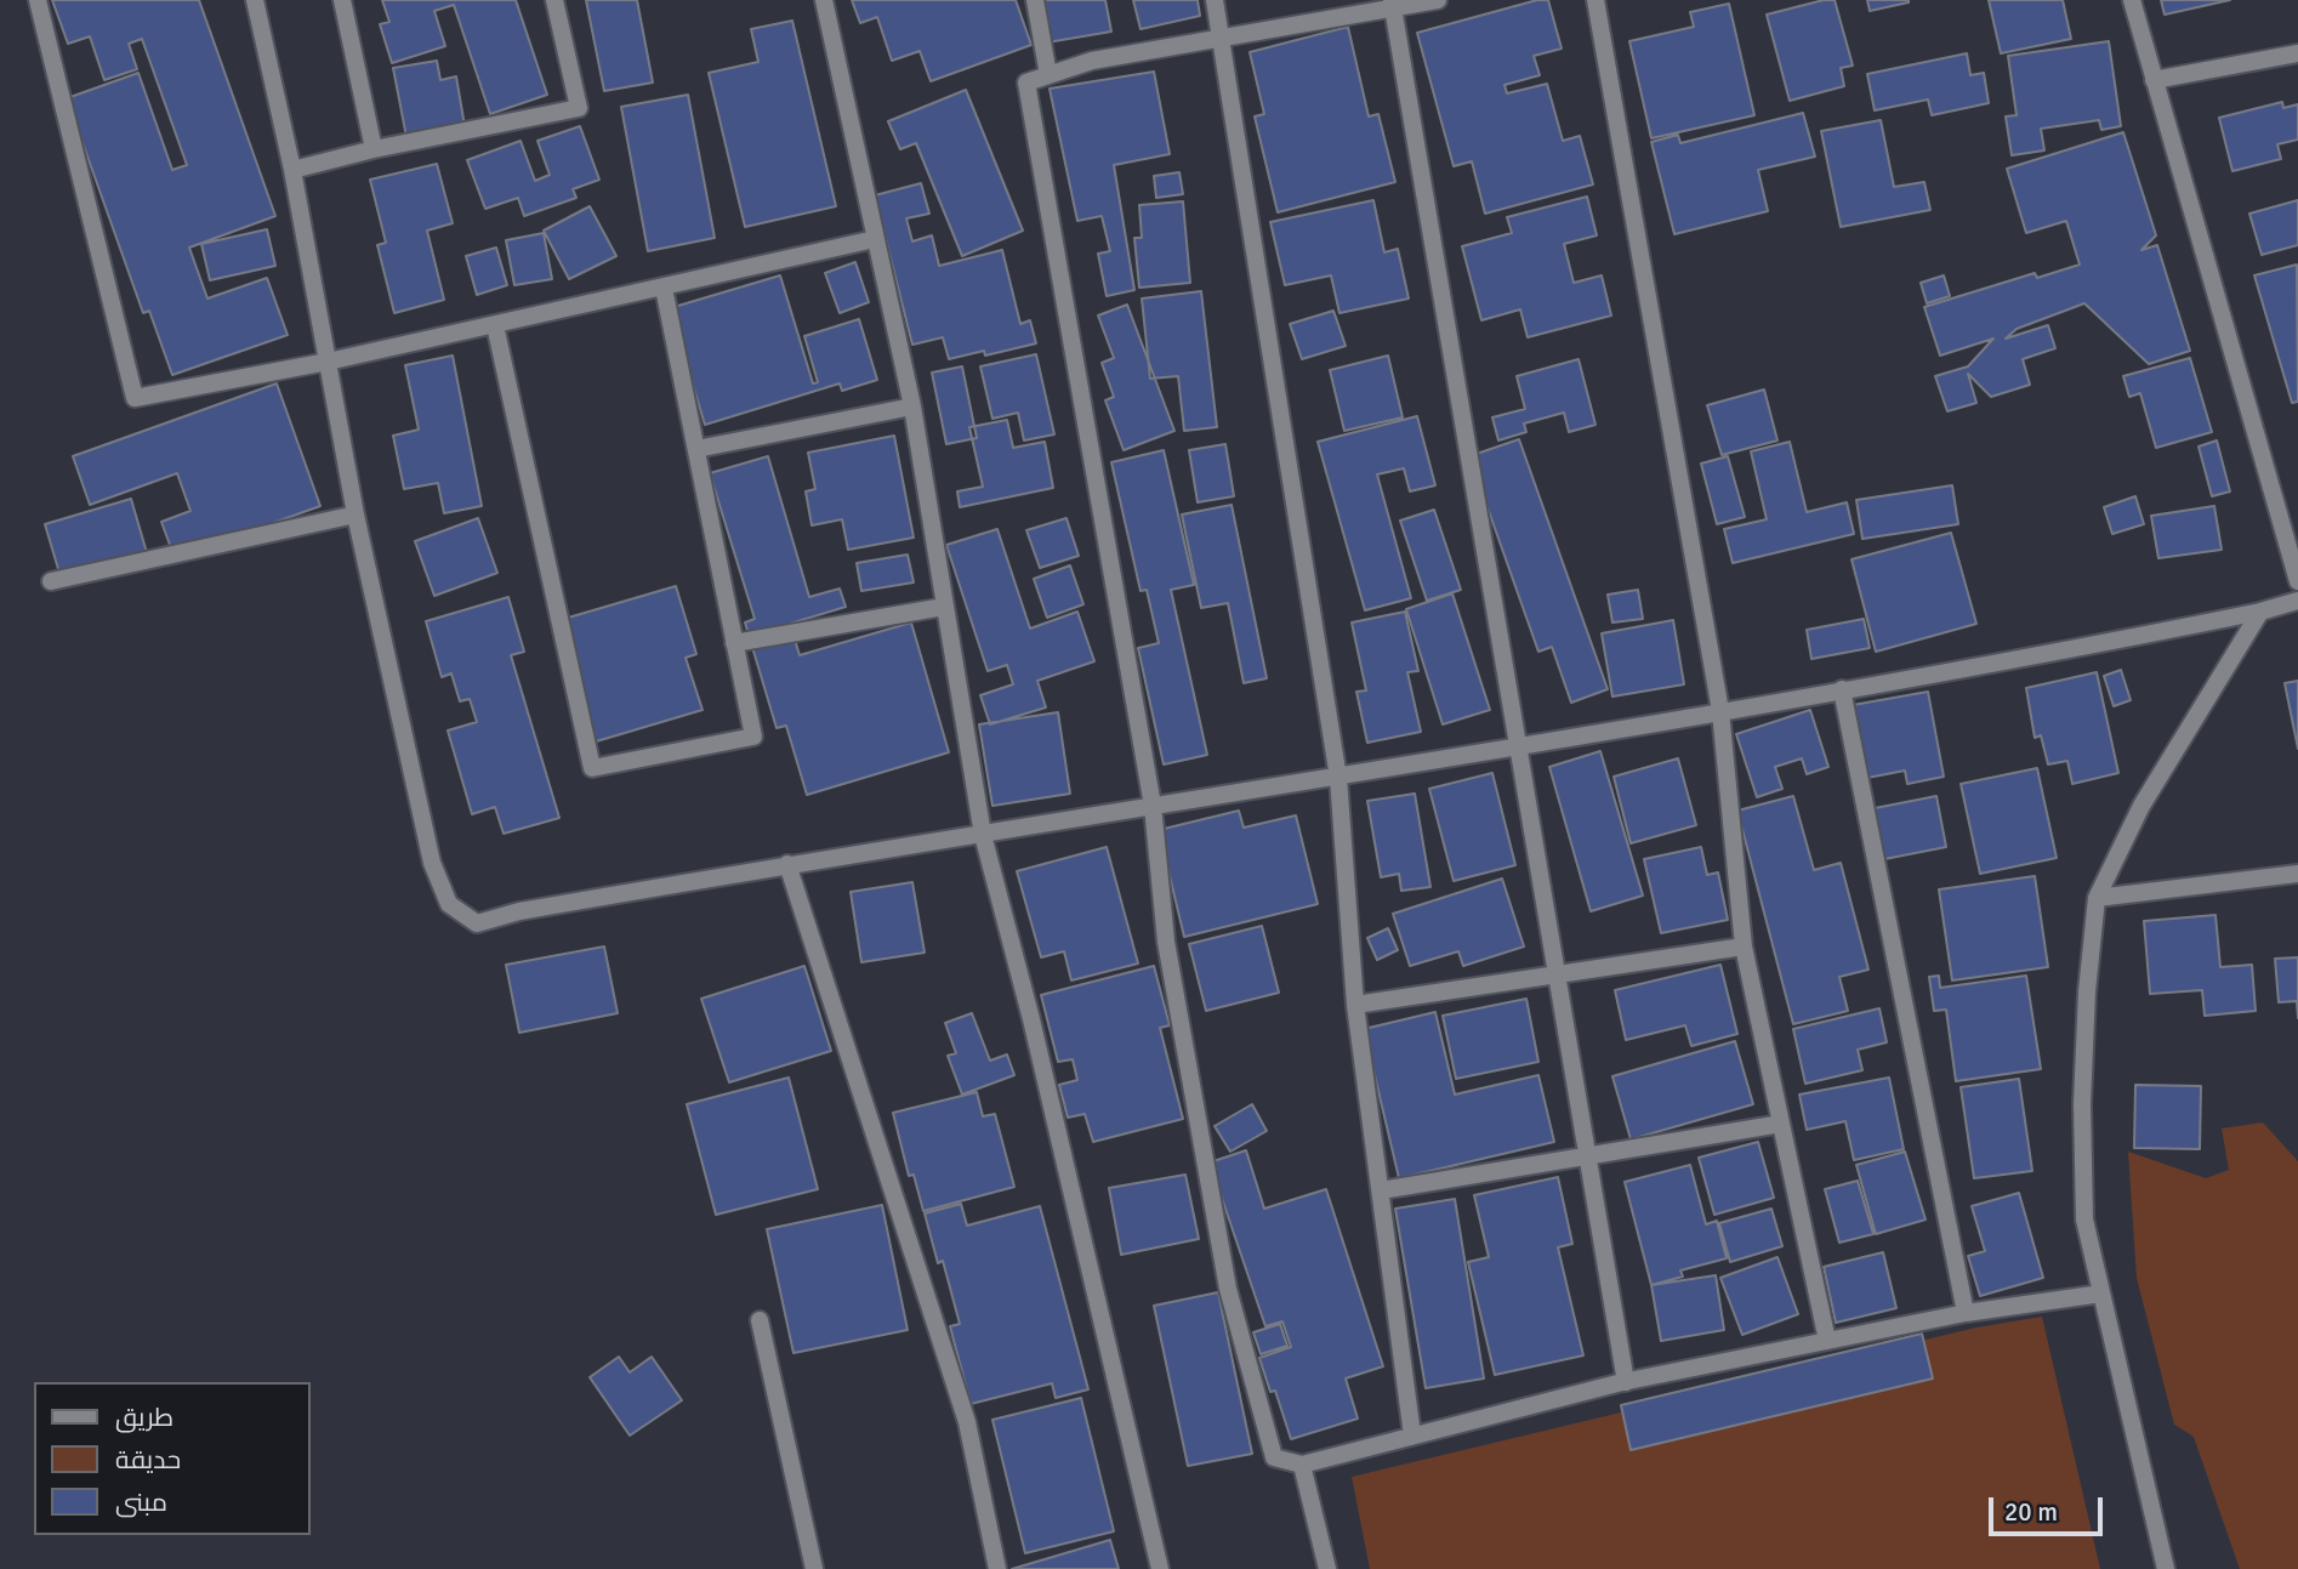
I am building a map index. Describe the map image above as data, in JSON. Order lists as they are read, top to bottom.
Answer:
{
  "legend": ["طريق", "حديقة", "مبنى"],
  "scale_bar": "20 m"
}
